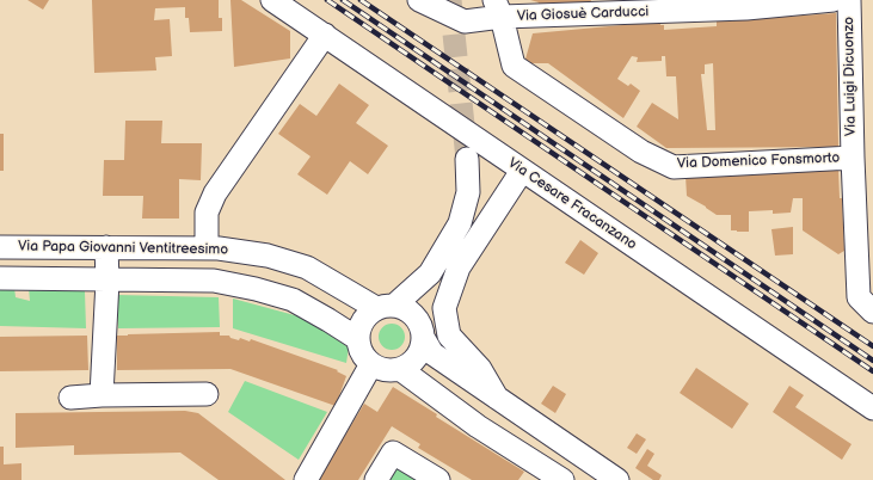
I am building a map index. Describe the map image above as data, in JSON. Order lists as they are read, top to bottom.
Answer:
{
  "streets": {
    "street": [
      "Via Giosuè Carducci",
      "Via Luigi Dicuonzo",
      "Via Domenico Fonsmorto",
      "Via Cesare Fracanzano",
      "Via Papa Giovanni Ventitreesimo"
    ]
  },
  "crossings": [
    ["Via Giosuè Carducci", "Via Domenico Fonsmorto"],
    ["Via Luigi Dicuonzo", "Via Domenico Fonsmorto"]
  ]
}
